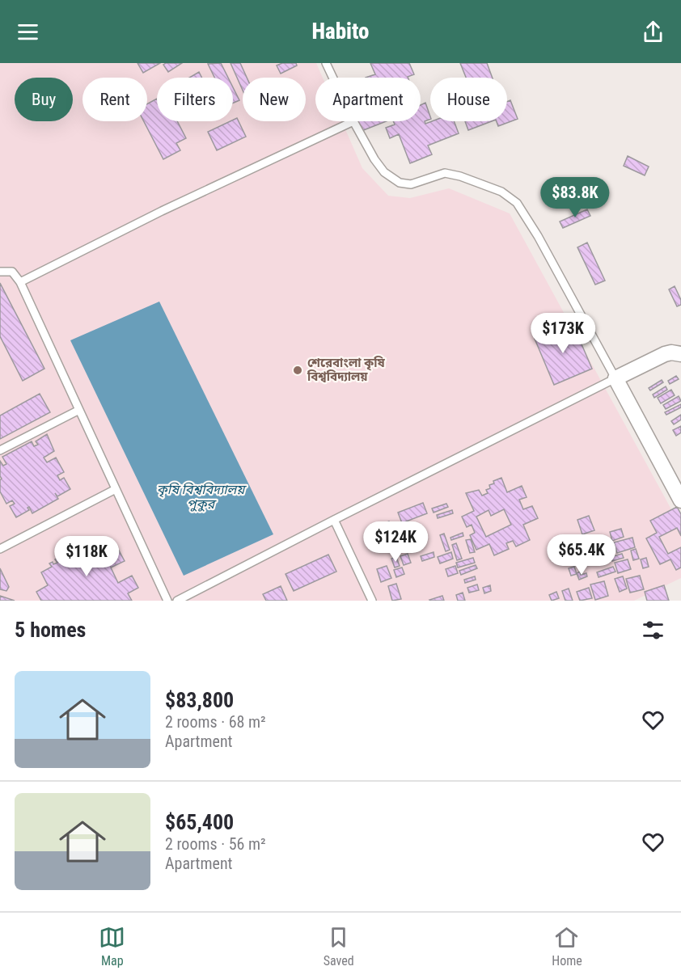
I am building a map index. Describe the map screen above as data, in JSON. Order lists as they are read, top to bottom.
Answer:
{
  "water": ["কৃষি বিশ্ববিদ্যালয় পুকুর"],
  "places": ["শেরেবাংলা কৃষি বিশ্ববিদ্যালয়"],
  "page": {
    "header": "Habito",
    "chip": [
      "Buy",
      "Rent",
      "Filters",
      "New",
      "Apartment",
      "House"
    ],
    "price": [
      "$83.8K",
      "$173K",
      "$124K",
      "$65.4K",
      "$118K"
    ],
    "heading": "5 homes",
    "list": [
      {
        "name": "$83,800",
        "note": "2 rooms · 68 m² · Apartment"
      },
      {
        "name": "$65,400",
        "note": "2 rooms · 56 m² · Apartment"
      }
    ],
    "tabs": ["Map", "Saved", "Home"]
  }
}
